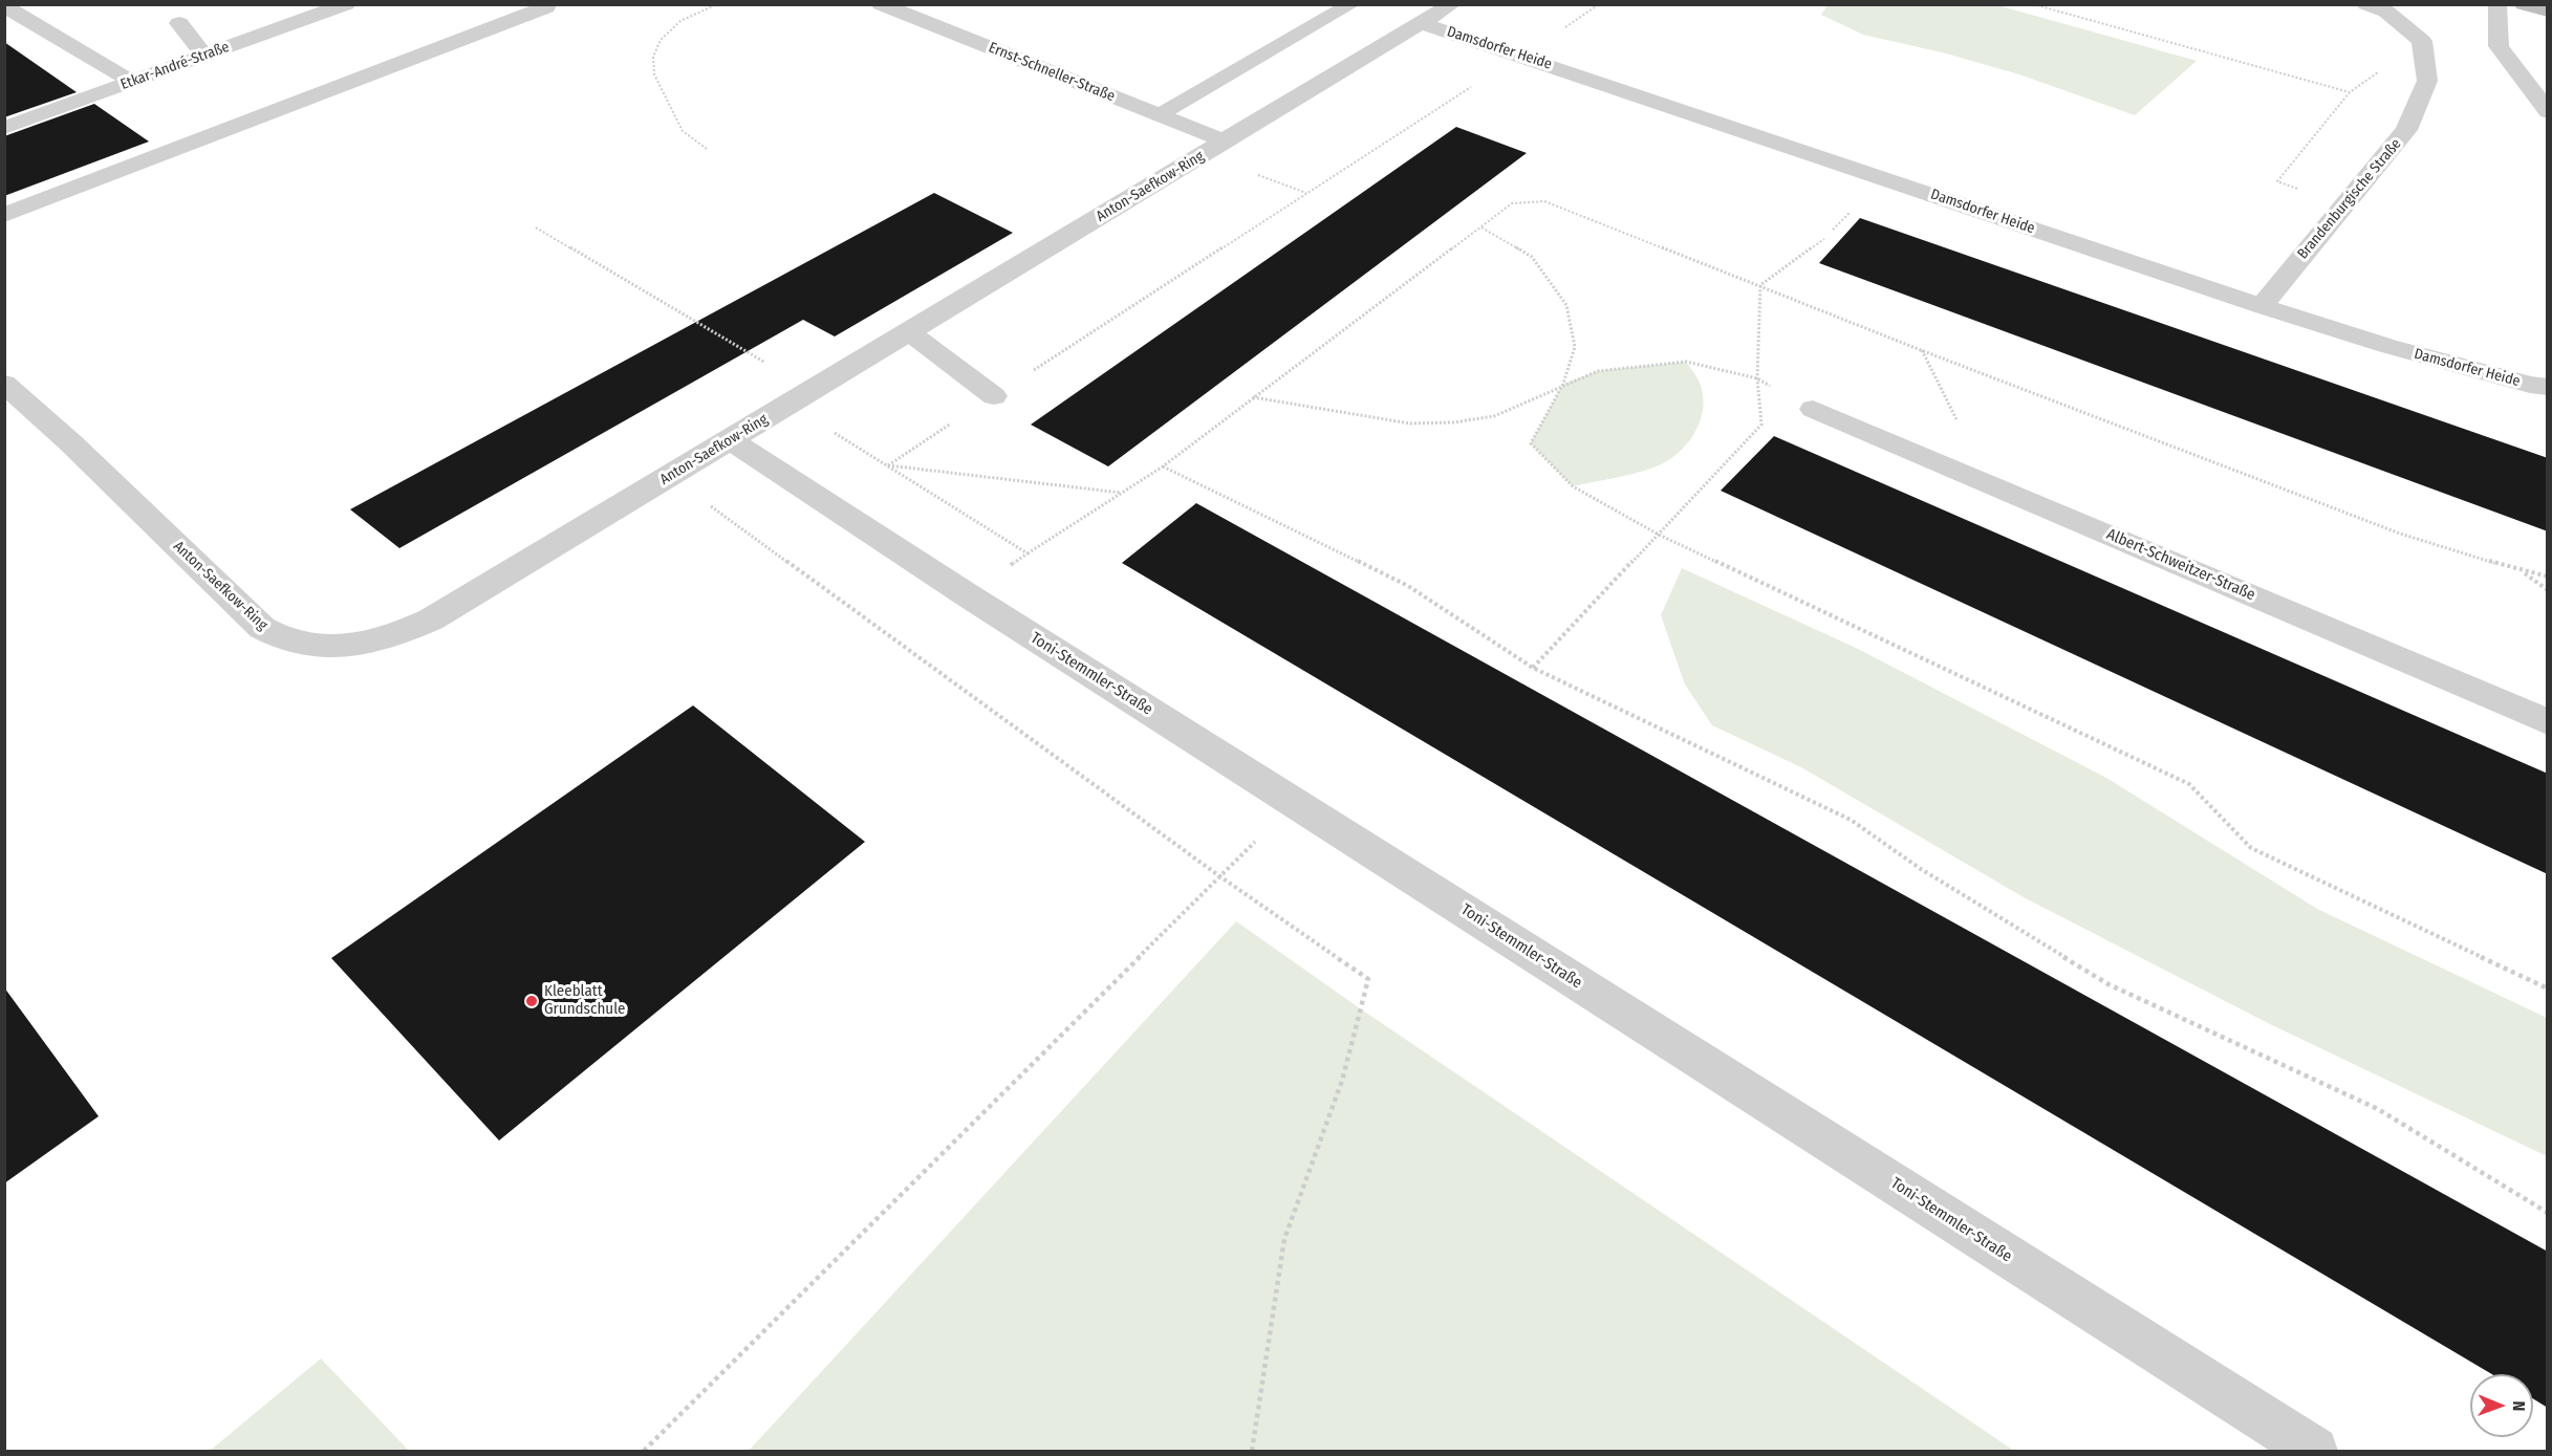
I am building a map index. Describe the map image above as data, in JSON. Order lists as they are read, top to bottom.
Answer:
{
  "streets": {
    "street": [
      "Damsdorfer Heide",
      "Etkar-André-Straße",
      "Ernst-Schneller-Straße",
      "Anton-Saefkow-Ring",
      "Brandenburgische Straße",
      "Albert-Schweitzer-Straße",
      "Toni-Stemmler-Straße"
    ]
  },
  "crossings": [
    ["Damsdorfer Heide", "Anton-Saefkow-Ring"],
    ["Damsdorfer Heide", "Brandenburgische Straße"],
    ["Ernst-Schneller-Straße", "Anton-Saefkow-Ring"],
    ["Anton-Saefkow-Ring", "Toni-Stemmler-Straße"]
  ],
  "places": ["Kleeblatt Grundschule"],
  "north": "right"
}
